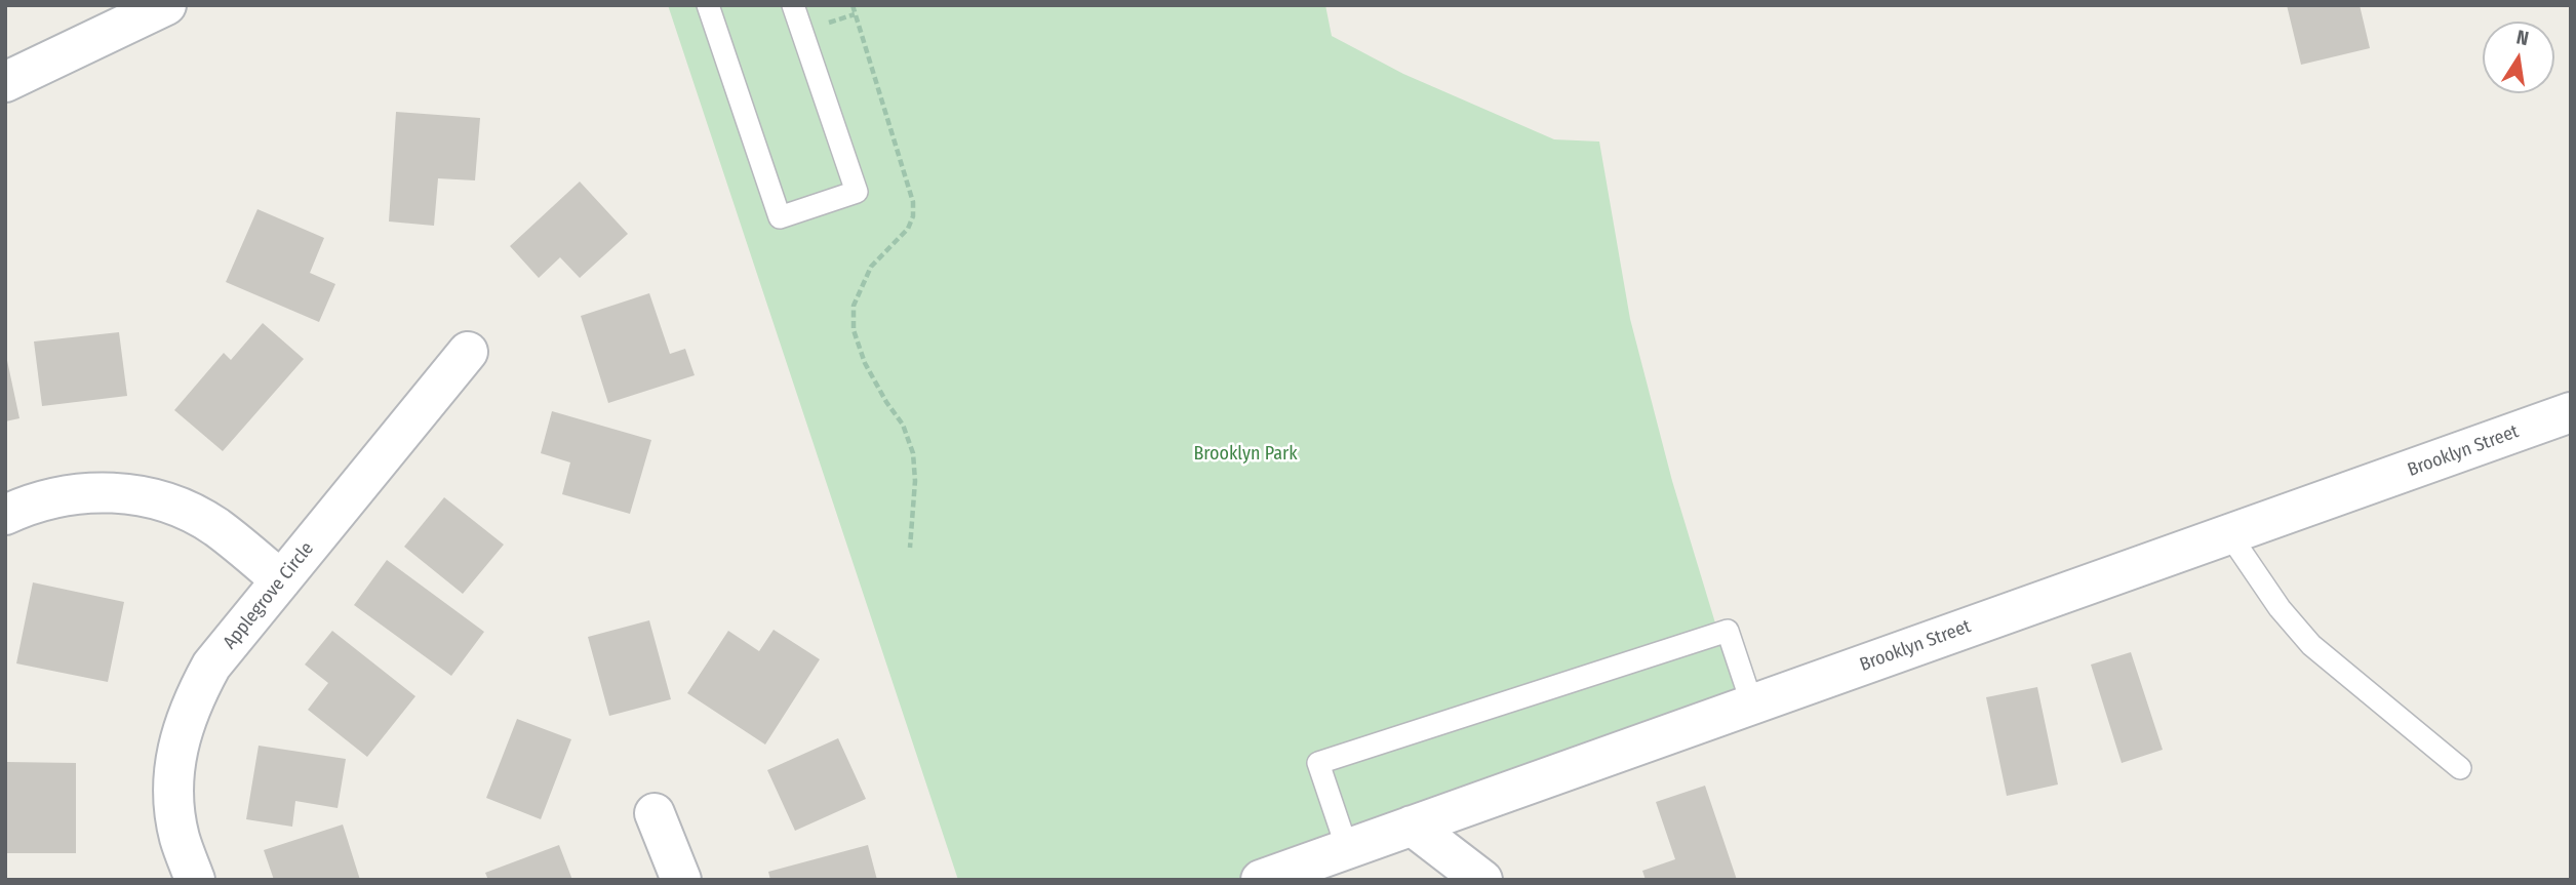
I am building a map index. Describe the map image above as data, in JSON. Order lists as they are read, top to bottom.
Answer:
{
  "streets": {
    "street": ["Brooklyn Street", "Applegrove Circle"]
  },
  "parks": ["Brooklyn Park"],
  "north": "top"
}
